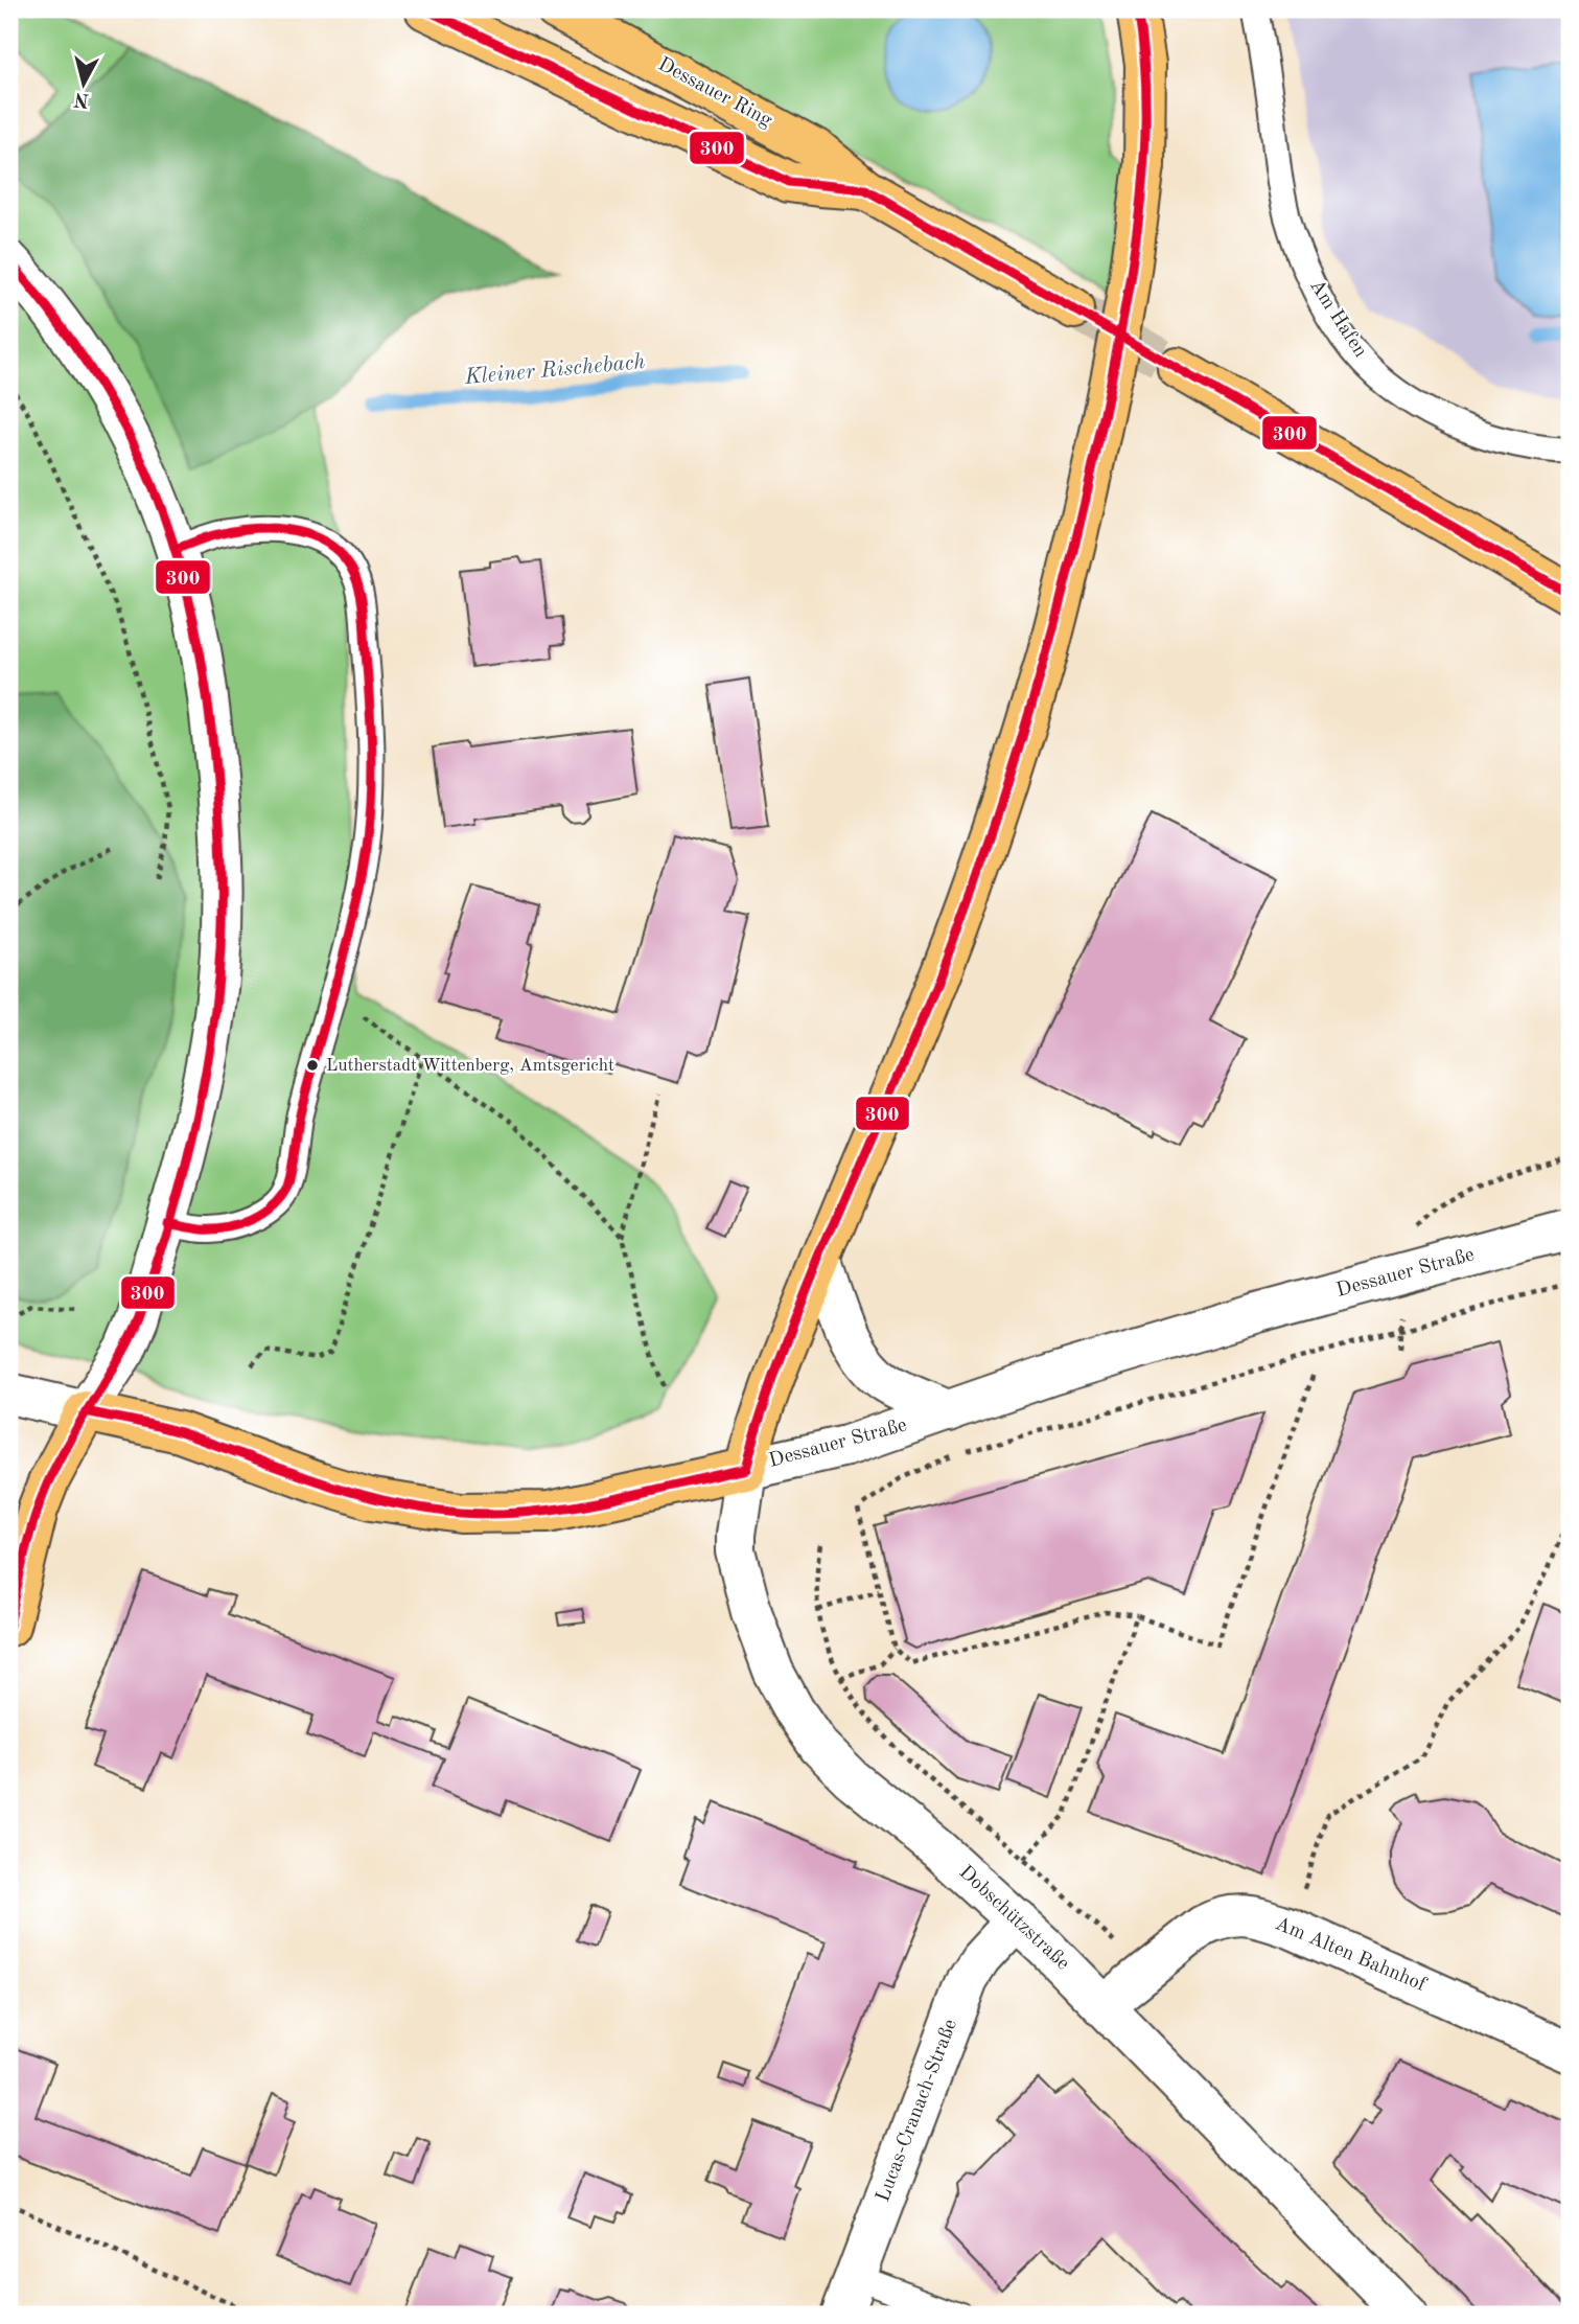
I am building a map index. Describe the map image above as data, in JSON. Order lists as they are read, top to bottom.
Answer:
{
  "streets": {
    "main road": ["Dessauer Ring", "Dessauer Straße"],
    "street": ["Dobschützstraße", "Am Alten Bahnhof", "Lucas-Cranach-Straße"],
    "lane": ["Am Hafen"]
  },
  "crossings": [
    ["Dessauer Straße", "Dobschützstraße"],
    ["Dobschützstraße", "Am Alten Bahnhof"],
    ["Dobschützstraße", "Lucas-Cranach-Straße"]
  ],
  "water": ["Kleiner Rischebach"],
  "places": ["Lutherstadt Wittenberg, Amtsgericht"],
  "lines": ["transit line 300"],
  "north": "bottom"
}
